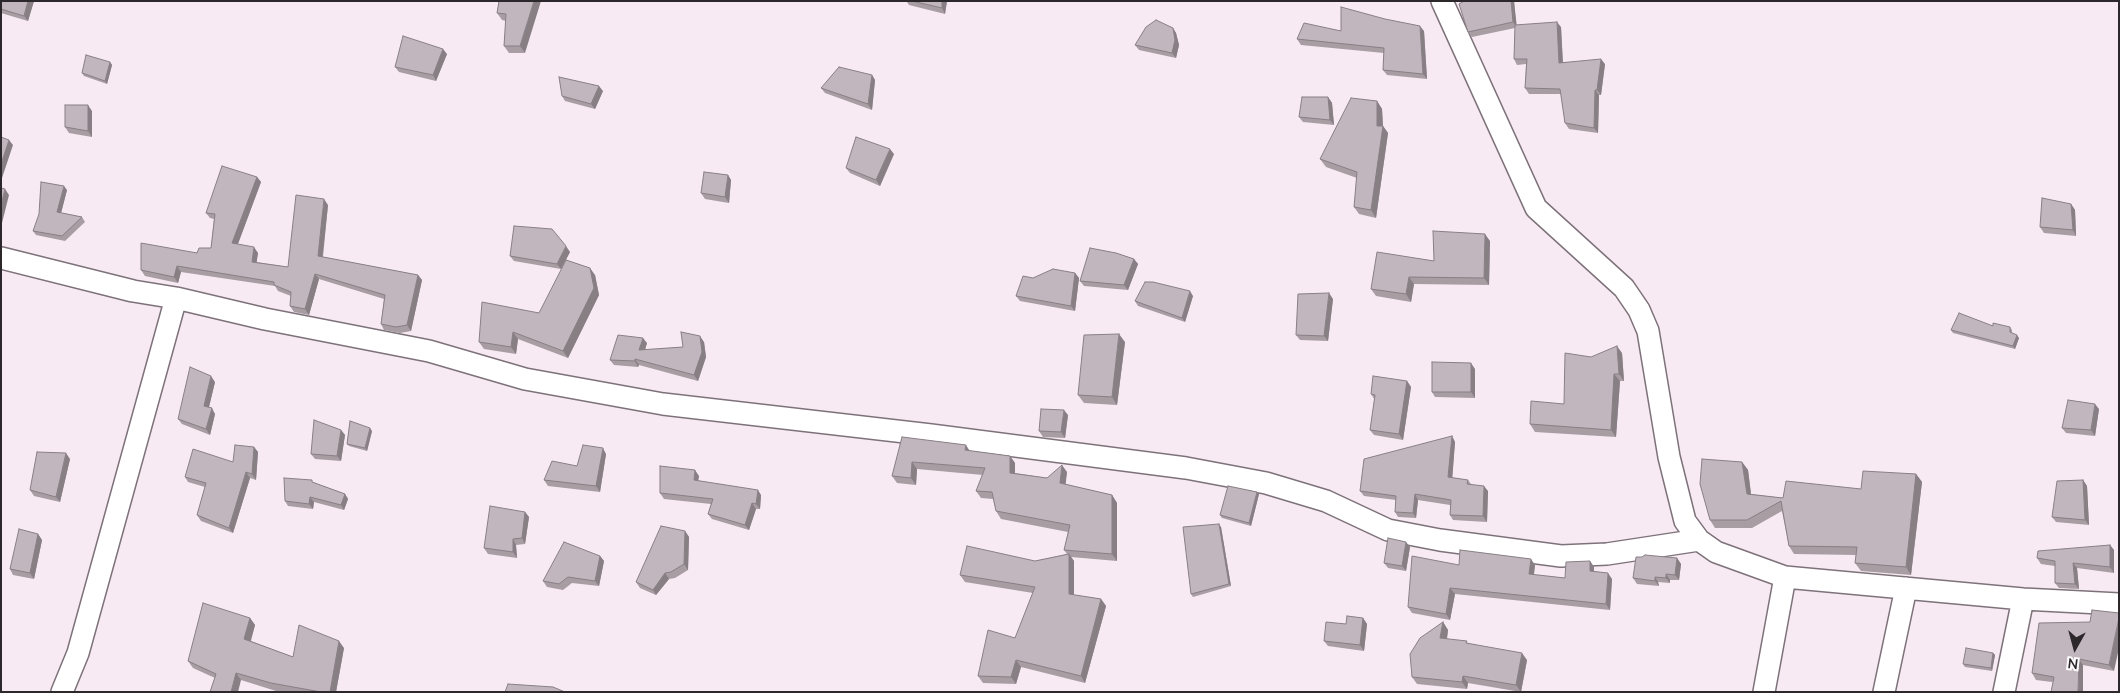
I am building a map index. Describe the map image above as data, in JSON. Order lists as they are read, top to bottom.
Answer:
{
  "north": "bottom"
}
